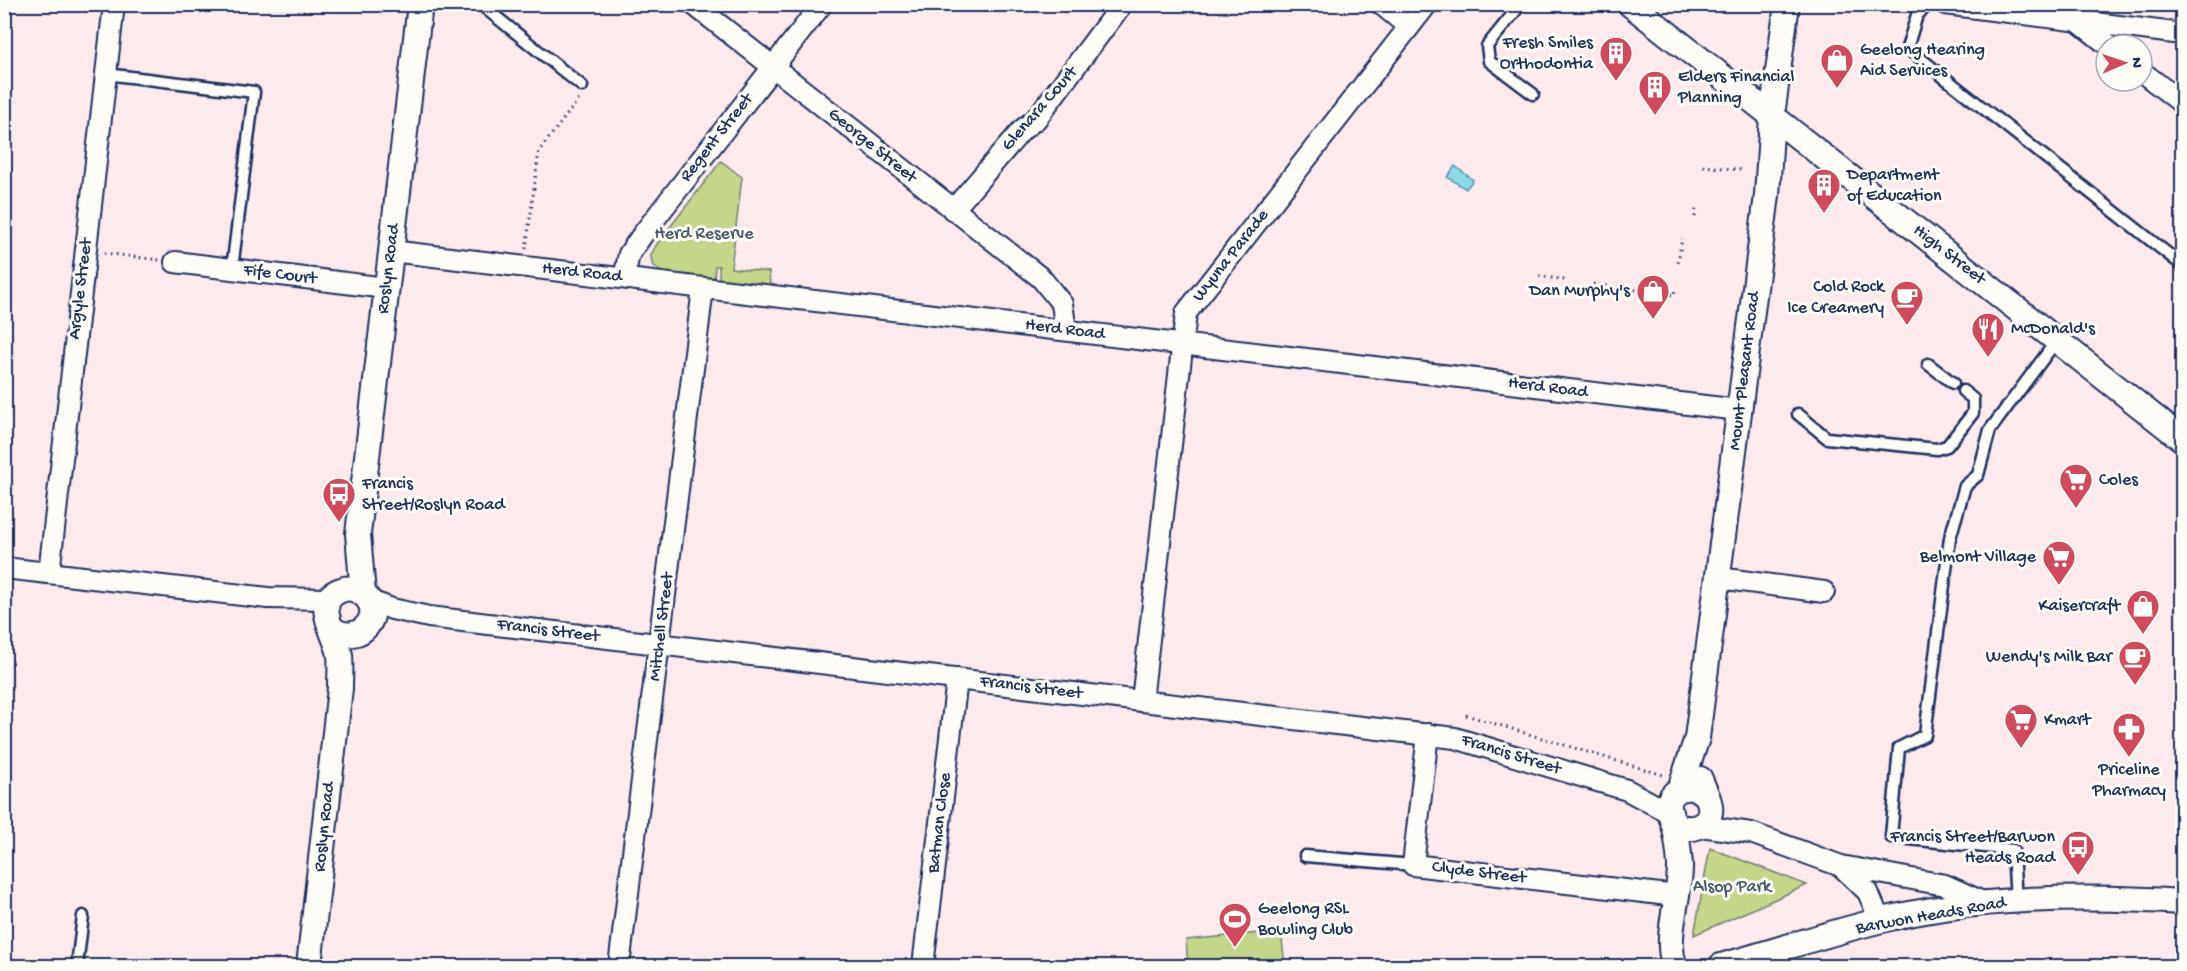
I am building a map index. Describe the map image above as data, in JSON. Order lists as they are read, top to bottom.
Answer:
{
  "streets": {
    "street": [
      "Glenara Court",
      "Regent Street",
      "George Street",
      "High Street",
      "Wyuna Parade",
      "Roslyn Road",
      "Herd Road",
      "Fife Court",
      "Argyle Street",
      "Mount Pleasant Road",
      "Mitchell Street",
      "Francis Street",
      "Batman Close",
      "Clyde Street",
      "Barwon Heads Road"
    ]
  },
  "crossings": [
    ["Glenara Court", "George Street"],
    ["Regent Street", "George Street"],
    ["Regent Street", "Herd Road"],
    ["George Street", "Herd Road"],
    ["High Street", "Mount Pleasant Road"],
    ["Wyuna Parade", "Herd Road"],
    ["Wyuna Parade", "Francis Street"],
    ["Roslyn Road", "Herd Road"],
    ["Roslyn Road", "Fife Court"],
    ["Roslyn Road", "Francis Street"],
    ["Herd Road", "Mount Pleasant Road"],
    ["Herd Road", "Mitchell Street"],
    ["Mount Pleasant Road", "Francis Street"],
    ["Mount Pleasant Road", "Clyde Street"],
    ["Mitchell Street", "Francis Street"],
    ["Francis Street", "Batman Close"],
    ["Francis Street", "Clyde Street"]
  ],
  "parks": ["Herd Reserve", "Alsop Park"],
  "places": {
    "building": ["Fresh Smiles Orthodontia", "Elders Financial Planning", "Department of Education"],
    "shop": ["Geelong Hearing Aid Services", "Dan Murphy's", "Kaisercraft"],
    "cafe": ["Cold Rock Ice Creamery", "Wendy's Milk Bar"],
    "restaurant": ["McDonald's"],
    "supermarket": ["Coles", "Belmont Village", "Kmart"],
    "bus stop": ["Francis Street/Roslyn Road", "Francis Street/Barwon Heads Road"],
    "pharmacy": ["Priceline Pharmacy"],
    "sports": ["Geelong RSL Bowling Club"]
  },
  "north": "right"
}
